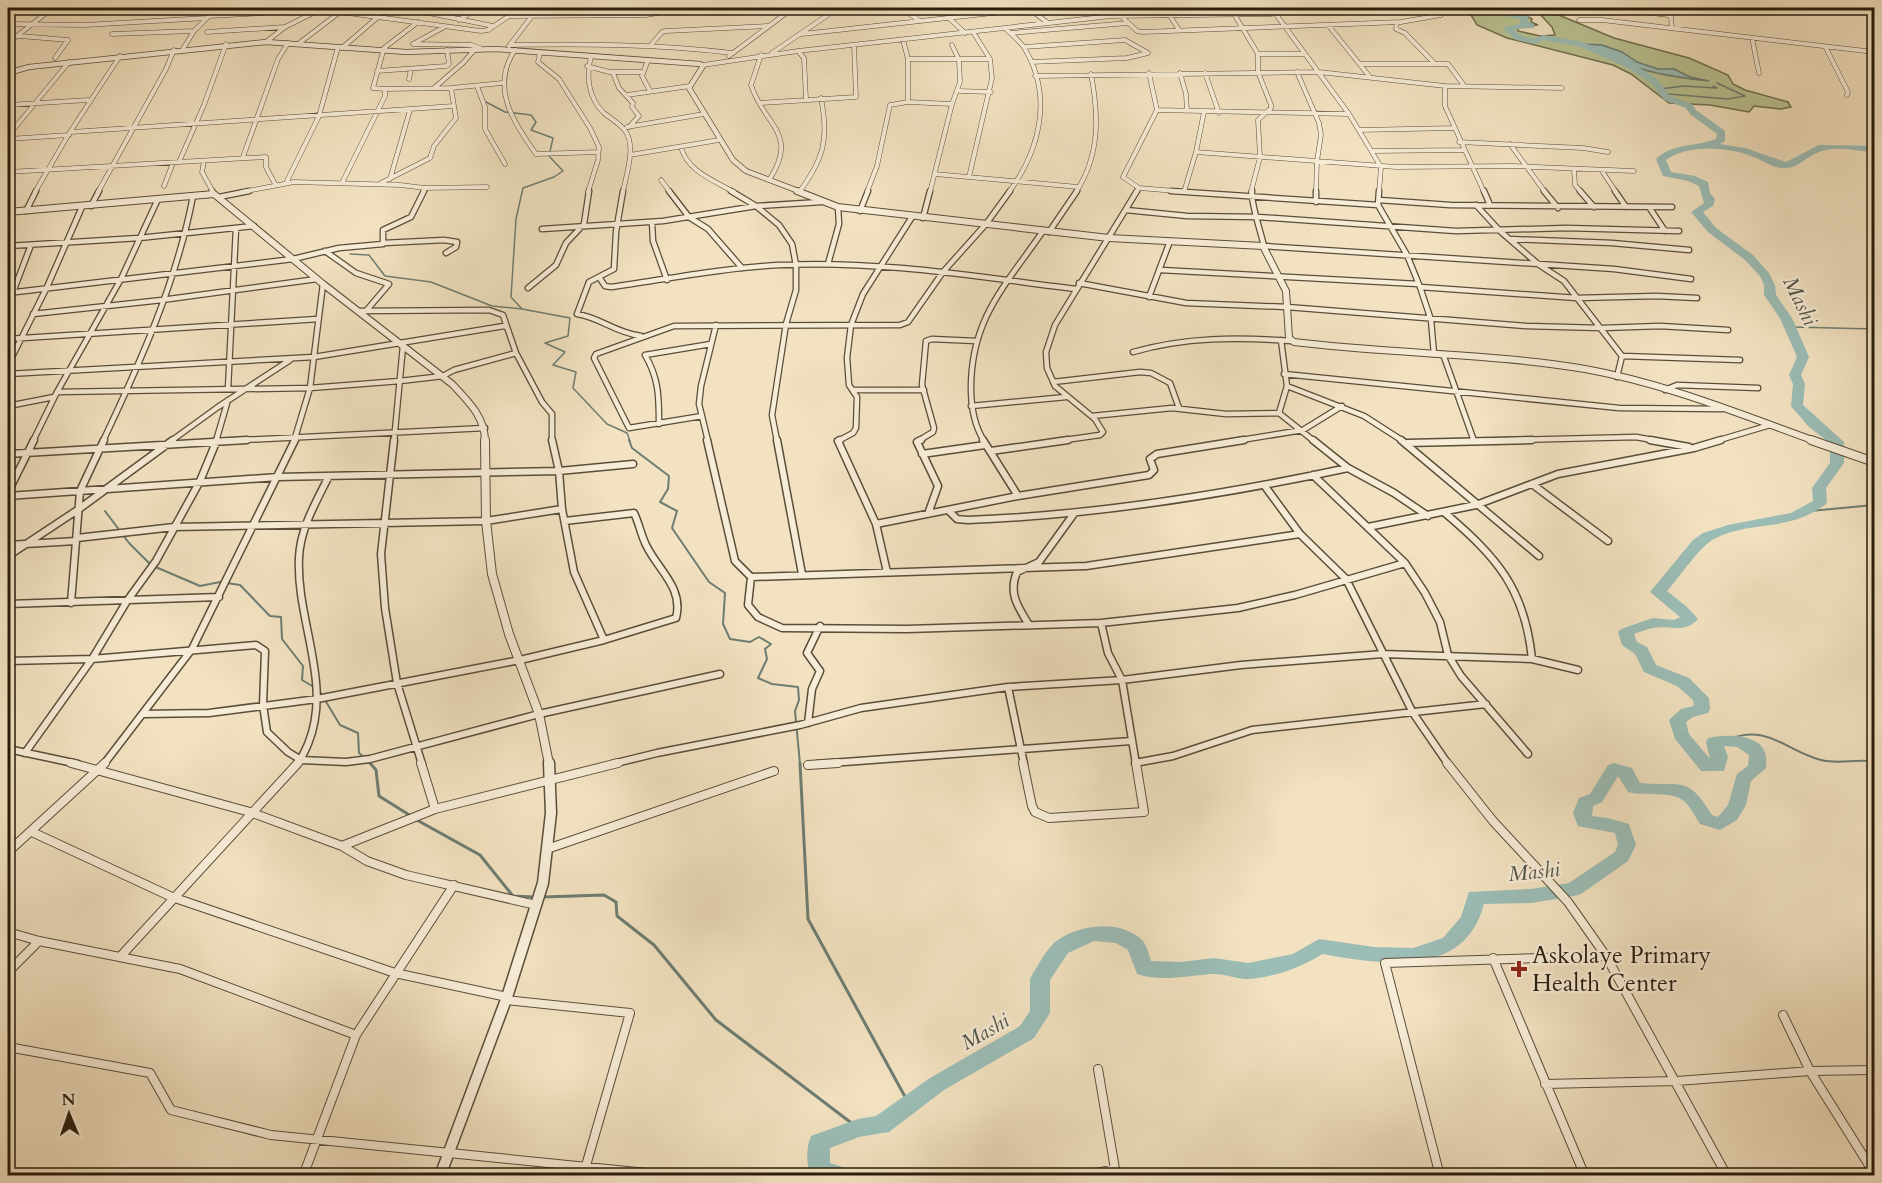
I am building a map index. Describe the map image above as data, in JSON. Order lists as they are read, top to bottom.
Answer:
{
  "water": ["Mashi"],
  "places": {
    "health": ["Askolaye Primary Health Center"]
  },
  "north": "top"
}
